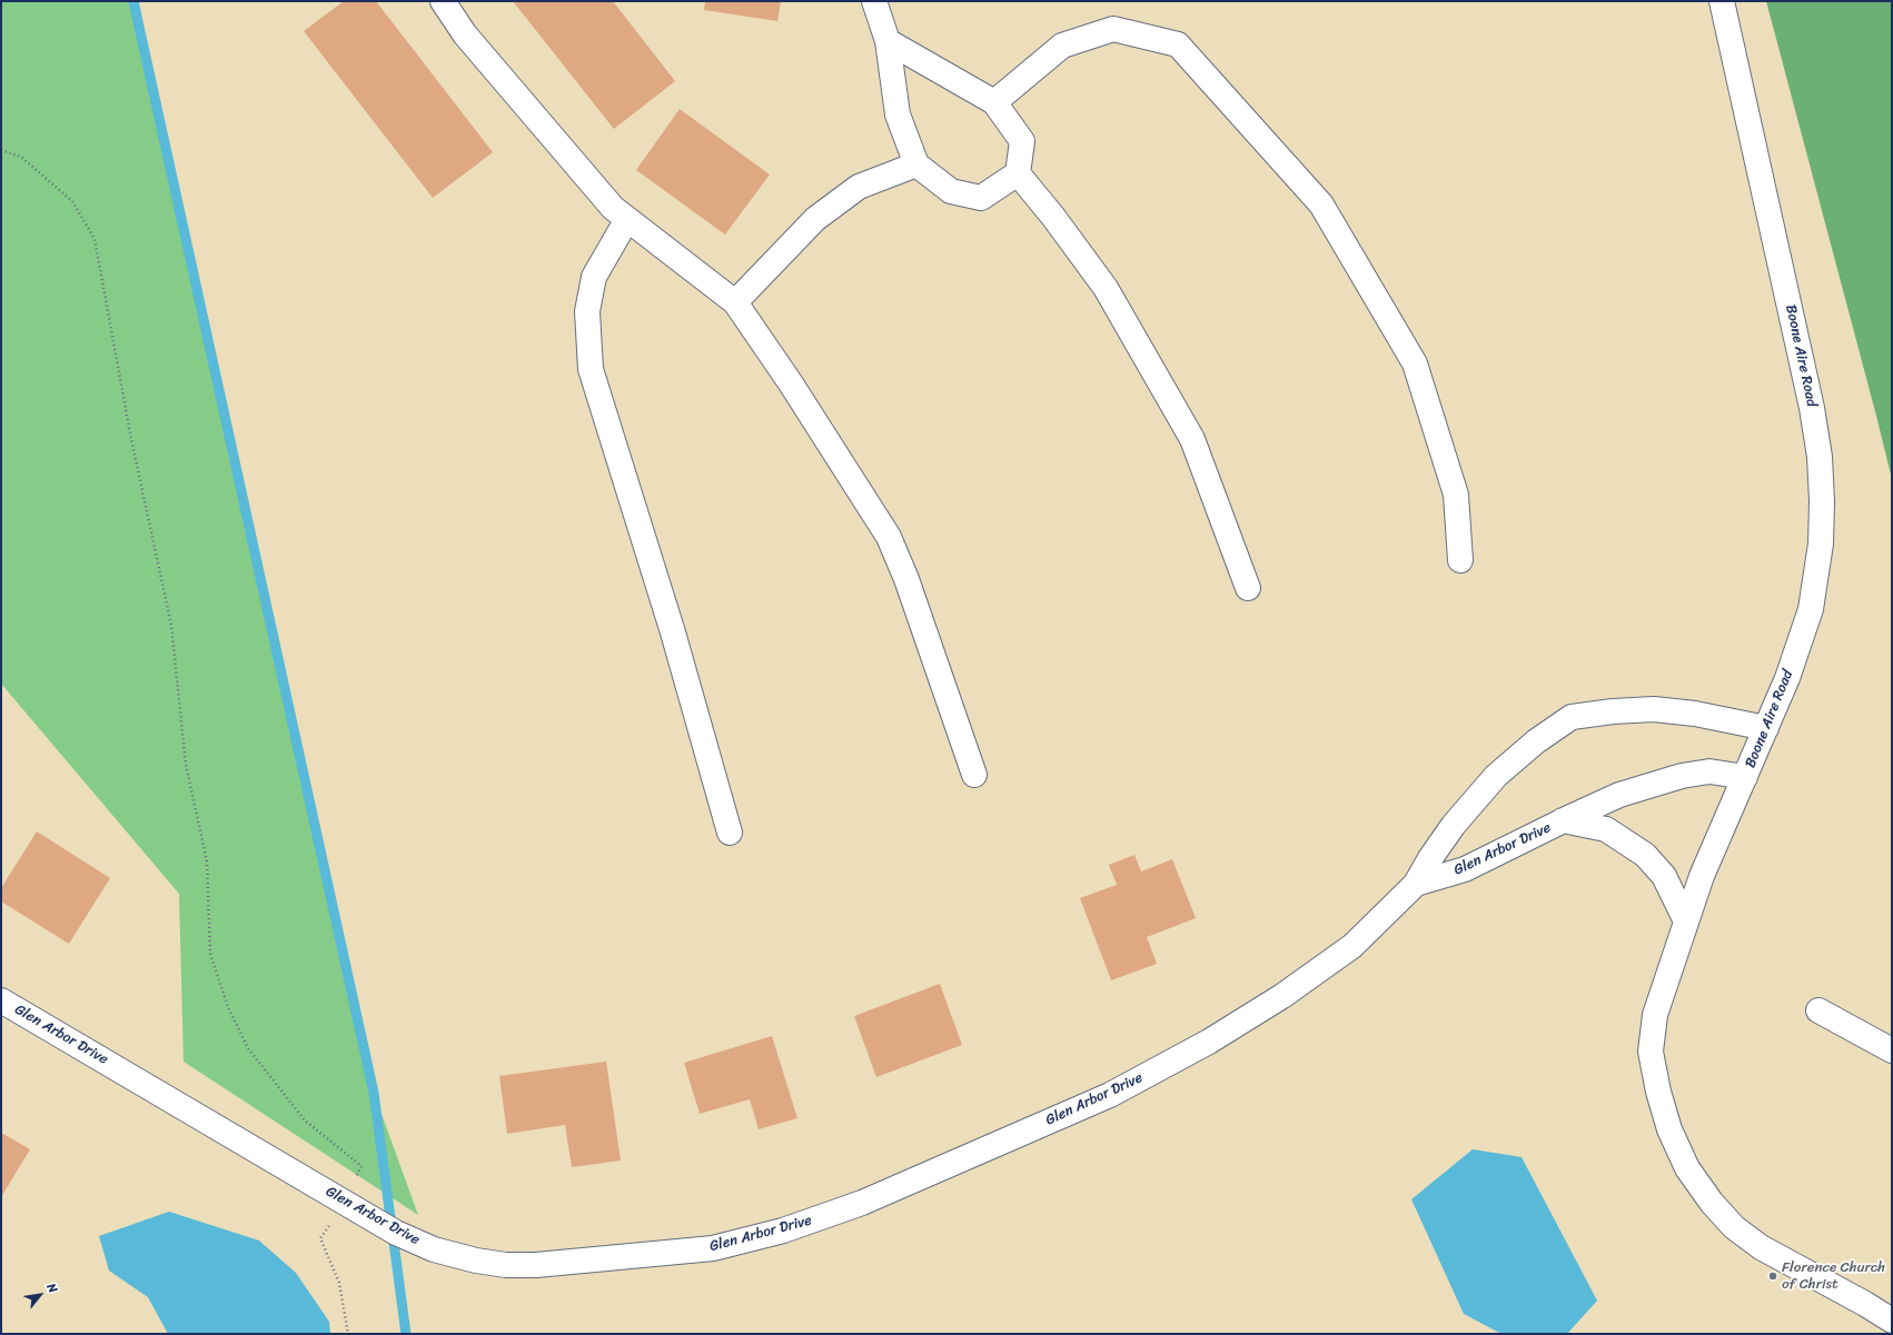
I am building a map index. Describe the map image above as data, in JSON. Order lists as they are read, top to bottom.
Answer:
{
  "streets": {
    "street": ["Boone Aire Road", "Glen Arbor Drive"]
  },
  "crossings": [
    ["Boone Aire Road", "Glen Arbor Drive"]
  ],
  "places": ["Florence Church of Christ"],
  "north": "top right"
}
